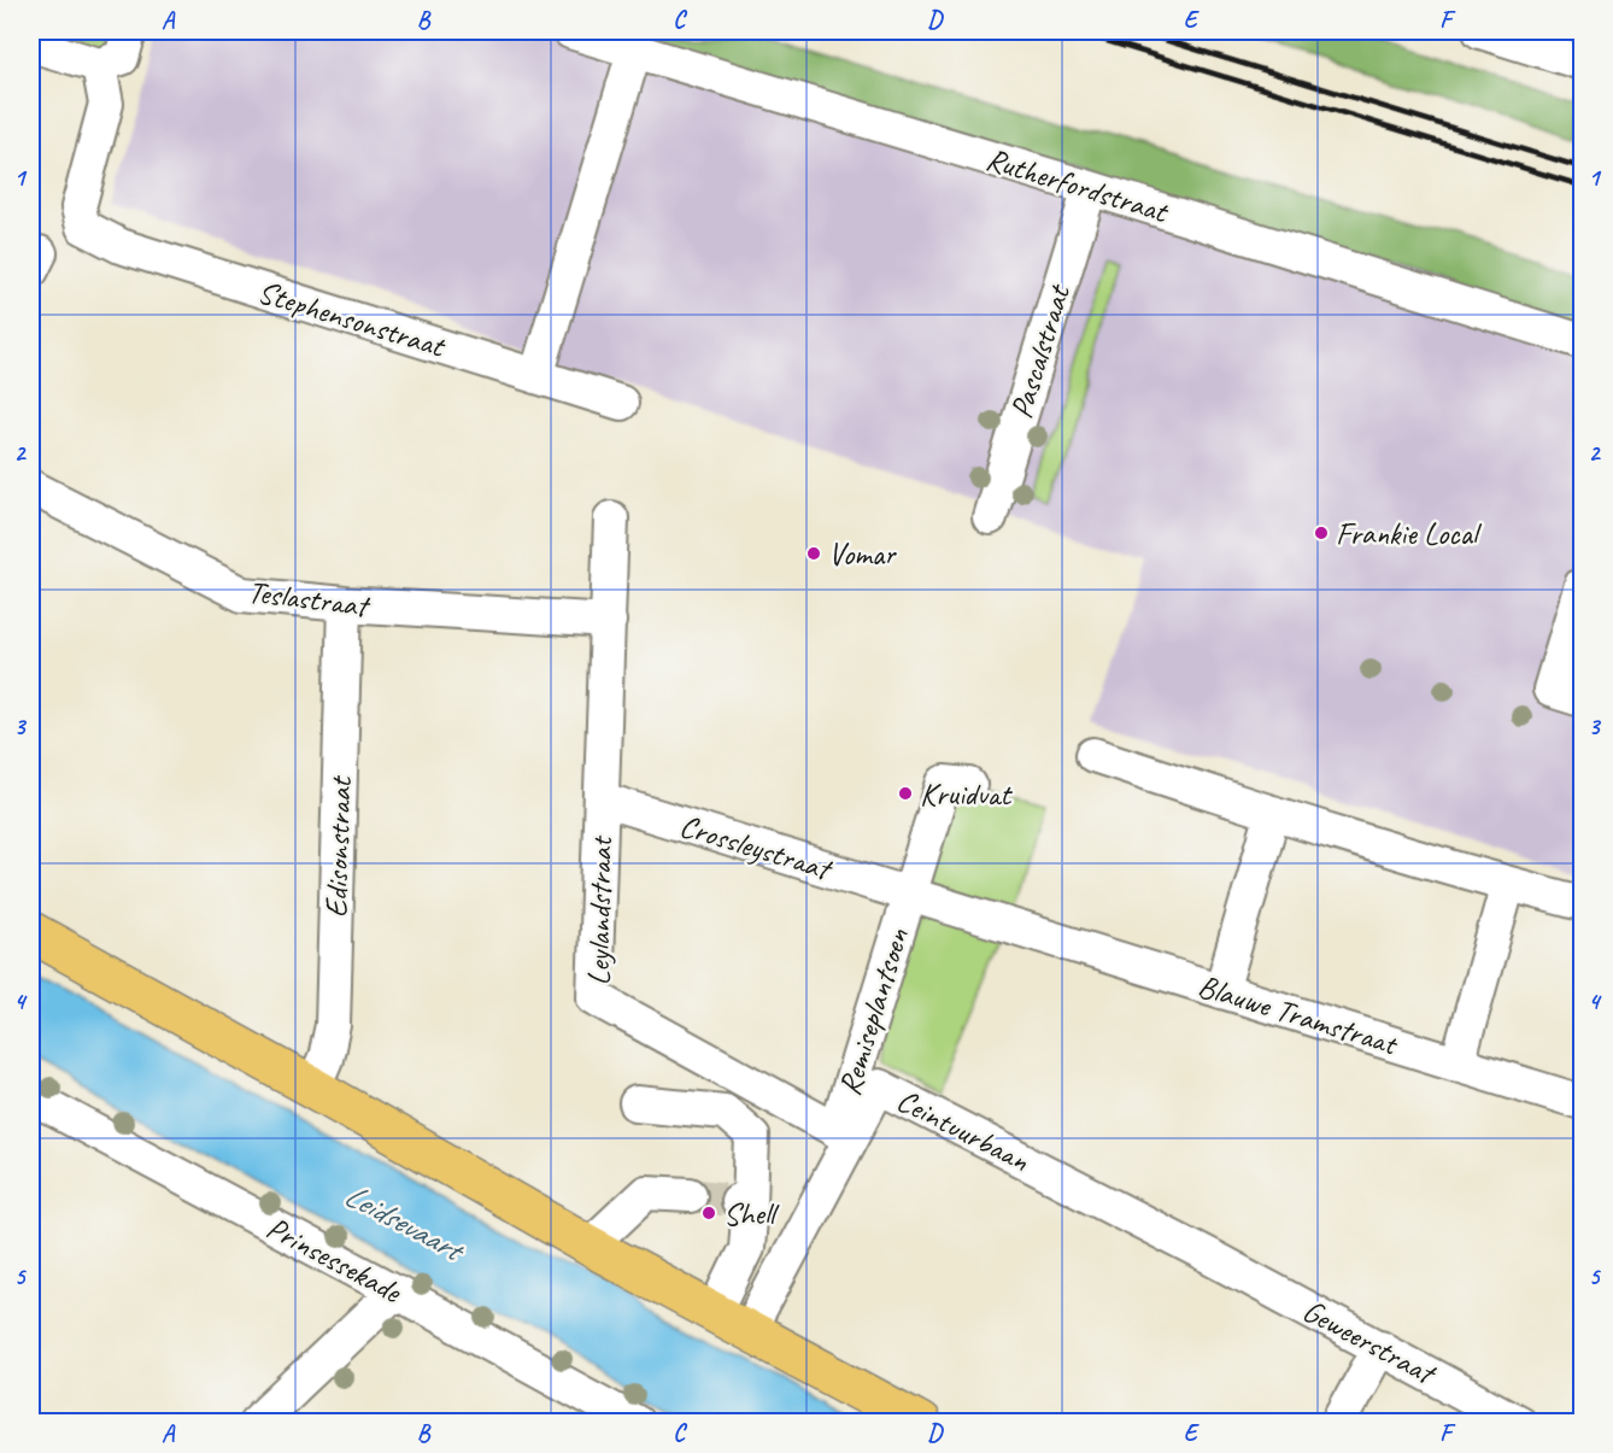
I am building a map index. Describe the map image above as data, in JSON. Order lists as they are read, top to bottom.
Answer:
{
  "streets": {
    "street": [
      "Rutherfordstraat",
      "Stephensonstraat",
      "Pascalstraat",
      "Teslastraat",
      "Crossleystraat",
      "Edisonstraat",
      "Leylandstraat",
      "Remiseplantsoen",
      "Blauwe Tramstraat",
      "Ceintuurbaan",
      "Prinsessekade",
      "Geweerstraat"
    ]
  },
  "crossings": [
    ["Rutherfordstraat", "Pascalstraat"],
    ["Teslastraat", "Edisonstraat"],
    ["Teslastraat", "Leylandstraat"],
    ["Crossleystraat", "Leylandstraat"],
    ["Crossleystraat", "Remiseplantsoen"],
    ["Leylandstraat", "Remiseplantsoen"],
    ["Leylandstraat", "Ceintuurbaan"],
    ["Remiseplantsoen", "Blauwe Tramstraat"],
    ["Remiseplantsoen", "Ceintuurbaan"],
    ["Ceintuurbaan", "Geweerstraat"]
  ],
  "water": ["Leidsevaart"],
  "places": [
    "Frankie Local",
    "Vomar",
    "Kruidvat",
    "Shell"
  ],
  "grid": {
    "columns": [
      "A",
      "B",
      "C",
      "D",
      "E",
      "F"
    ],
    "rows": [
      "1",
      "2",
      "3",
      "4",
      "5"
    ]
  }
}
